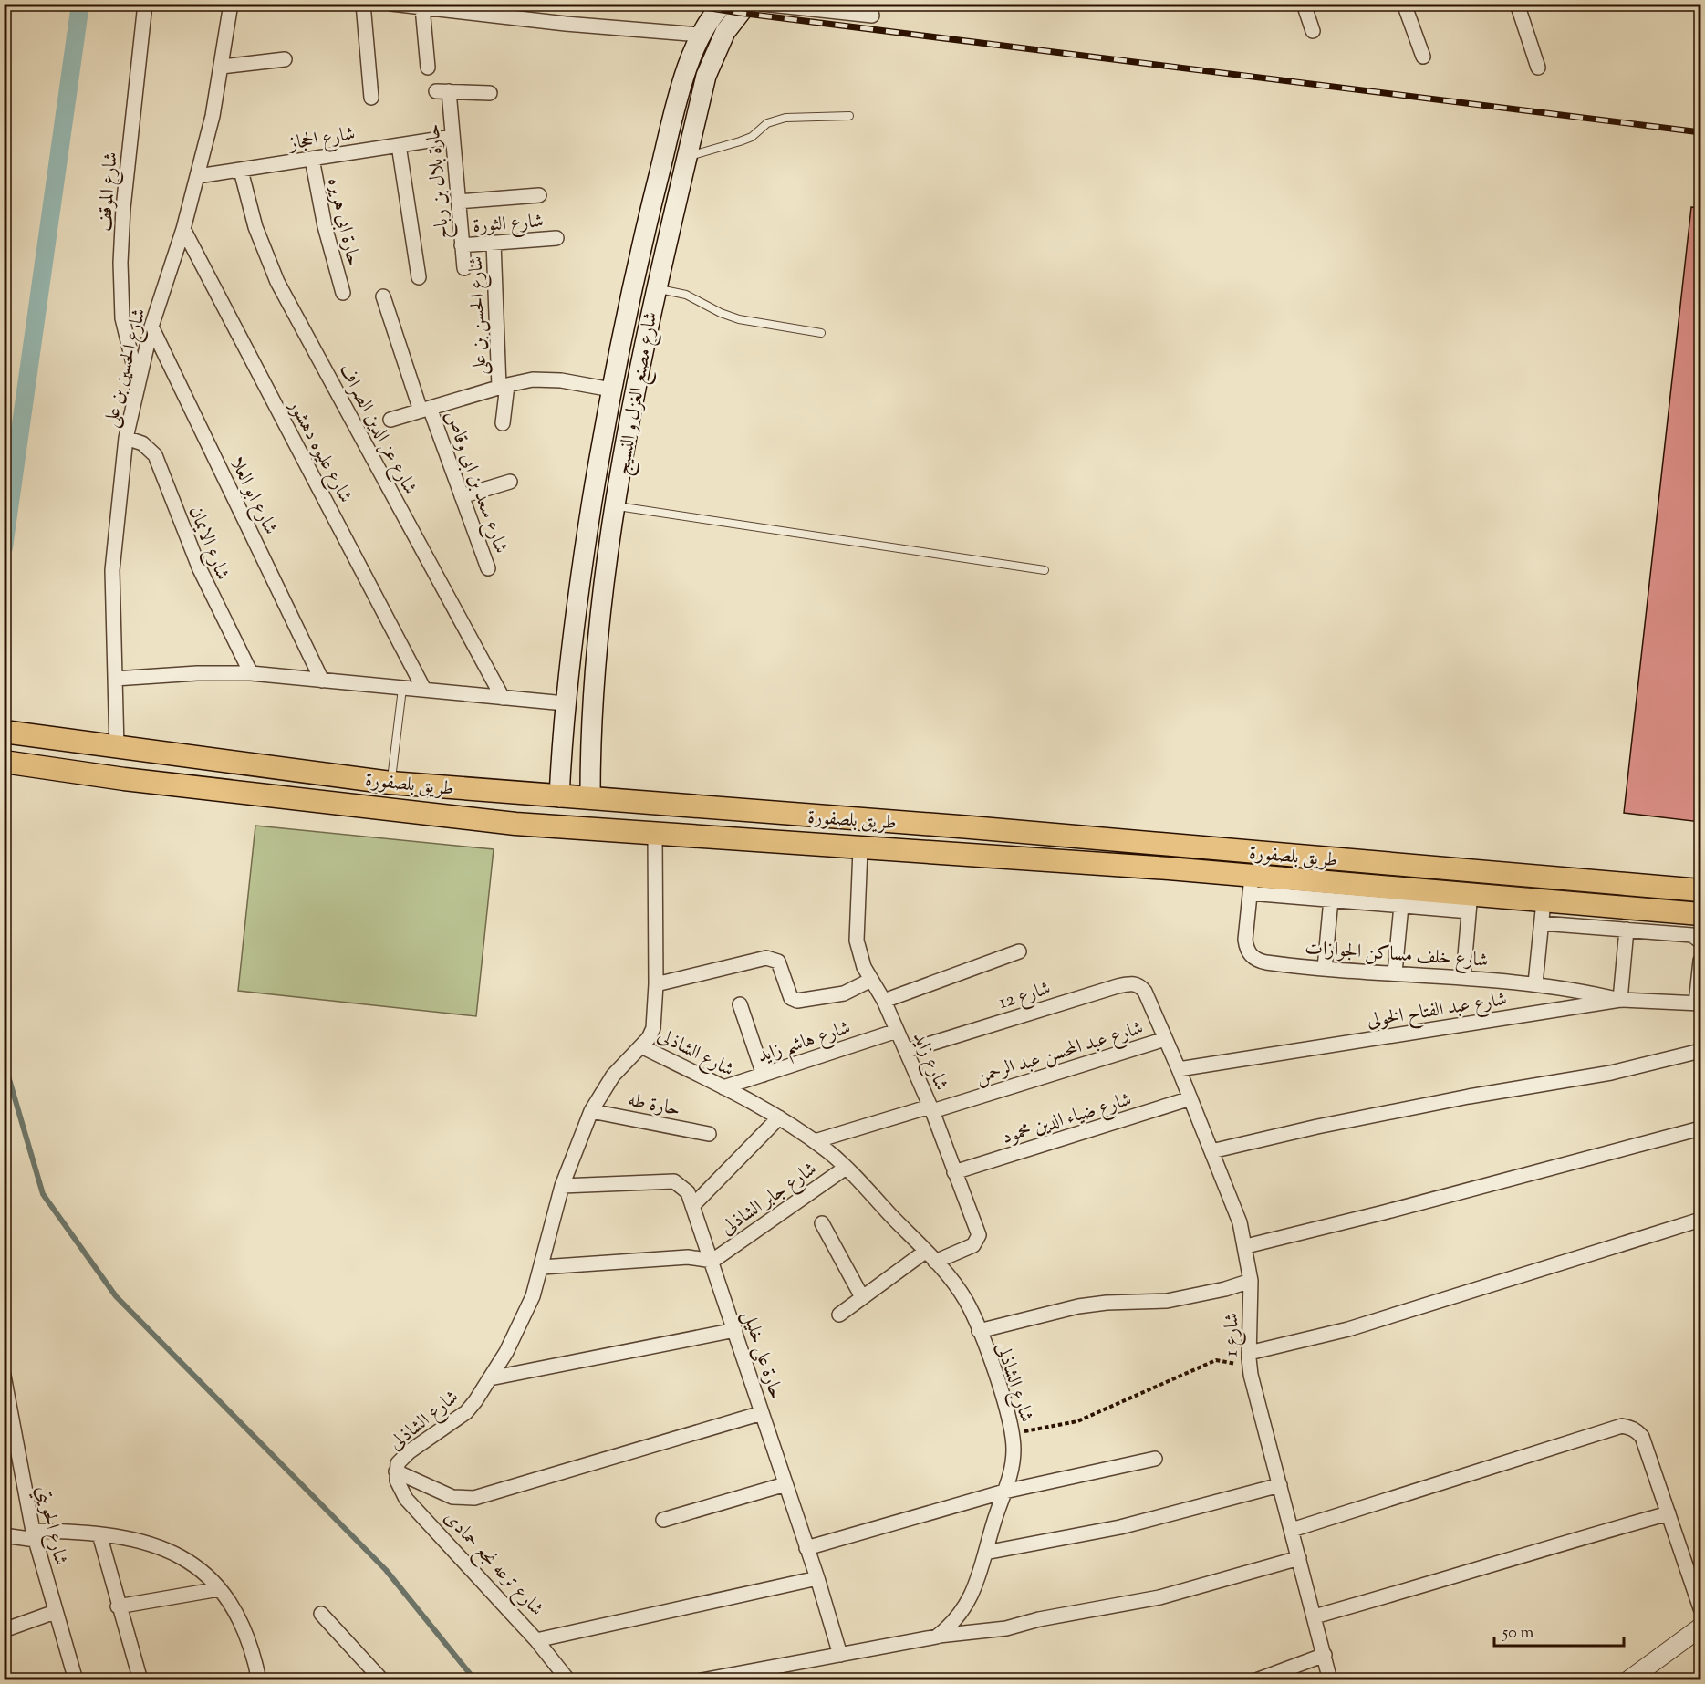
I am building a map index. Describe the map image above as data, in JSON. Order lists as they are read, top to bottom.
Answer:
{
  "streets": {
    "main road": ["شارع مصنع الغزل و النسيج", "طريق بلصفورة"],
    "street": [
      "شارع الحجاز",
      "حارة بلال بن رباح",
      "شارع الموقف",
      "حارة ابى هريره",
      "شارع الثورة",
      "شارع الحسن بن على",
      "شارع الحسين بن على",
      "شارع عز الدين الصراف",
      "شارع عليوه دهشور",
      "شارع سعد بن ابى وقاص",
      "شارع ابو العلا",
      "شارع الايمان",
      "شارع خلف مساكن الجوازات",
      "شارع 12",
      "شارع عبد الفتاح الخولى",
      "شارع هاشم زايد",
      "شارع الشاذلى",
      "شارع عبد المحسن عبد الرحمن",
      "شارع زايد",
      "حارة طه",
      "شارع ضياء الدين محمود",
      "شارع جابر الشاذلى",
      "شارع 1",
      "حارة على خليل",
      "شارع الحويتي",
      "شارع ترعه نجع حمادى"
    ]
  },
  "crossings": [
    ["شارع الحجاز", "حارة بلال بن رباح"],
    ["شارع الحجاز", "حارة ابى هريره"],
    ["شارع الحجاز", "شارع الحسين بن على"],
    ["شارع الحجاز", "شارع عز الدين الصراف"],
    ["حارة بلال بن رباح", "شارع الثورة"],
    ["شارع الموقف", "شارع الحسين بن على"],
    ["شارع الثورة", "شارع الحسن بن على"],
    ["شارع الحسين بن على", "شارع عليوه دهشور"],
    ["شارع الحسين بن على", "شارع ابو العلا"],
    ["شارع الحسين بن على", "شارع الايمان"],
    ["شارع الحسين بن على", "طريق بلصفورة"],
    ["شارع مصنع الغزل و النسيج", "طريق بلصفورة"],
    ["طريق بلصفورة", "شارع خلف مساكن الجوازات"],
    ["طريق بلصفورة", "شارع الشاذلى"],
    ["طريق بلصفورة", "شارع زايد"],
    ["شارع خلف مساكن الجوازات", "شارع عبد الفتاح الخولى"],
    ["شارع 12", "شارع زايد"],
    ["شارع 12", "شارع 1"],
    ["شارع عبد الفتاح الخولى", "شارع 1"],
    ["شارع هاشم زايد", "شارع الشاذلى"],
    ["شارع هاشم زايد", "شارع زايد"],
    ["شارع الشاذلى", "شارع عبد المحسن عبد الرحمن"],
    ["شارع الشاذلى", "شارع زايد"],
    ["شارع الشاذلى", "حارة طه"],
    ["شارع الشاذلى", "شارع جابر الشاذلى"],
    ["شارع الشاذلى", "حارة على خليل"],
    ["شارع الشاذلى", "شارع ترعه نجع حمادى"],
    ["شارع عبد المحسن عبد الرحمن", "شارع زايد"],
    ["شارع عبد المحسن عبد الرحمن", "شارع 1"],
    ["شارع زايد", "شارع ضياء الدين محمود"],
    ["شارع ضياء الدين محمود", "شارع 1"],
    ["شارع جابر الشاذلى", "حارة على خليل"]
  ],
  "scale_bar": "50 m"
}
